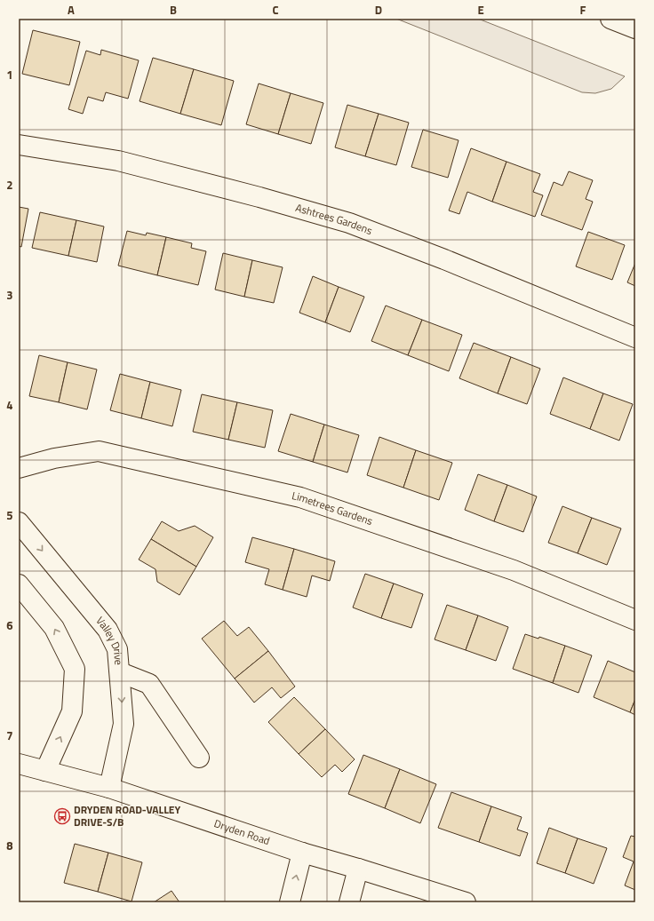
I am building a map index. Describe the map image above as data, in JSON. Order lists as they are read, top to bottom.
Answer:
{
  "streets": {
    "street": [
      "Ashtrees Gardens",
      "Limetrees Gardens",
      "Valley Drive",
      "Dryden Road"
    ]
  },
  "crossings": [
    ["Valley Drive", "Dryden Road"]
  ],
  "one_way": ["Valley Drive"],
  "places": {
    "bus stop": ["DRYDEN ROAD-VALLEY DRIVE-S/B"]
  },
  "grid": {
    "columns": [
      "A",
      "B",
      "C",
      "D",
      "E",
      "F"
    ],
    "rows": [
      "1",
      "2",
      "3",
      "4",
      "5",
      "6",
      "7",
      "8"
    ]
  }
}
